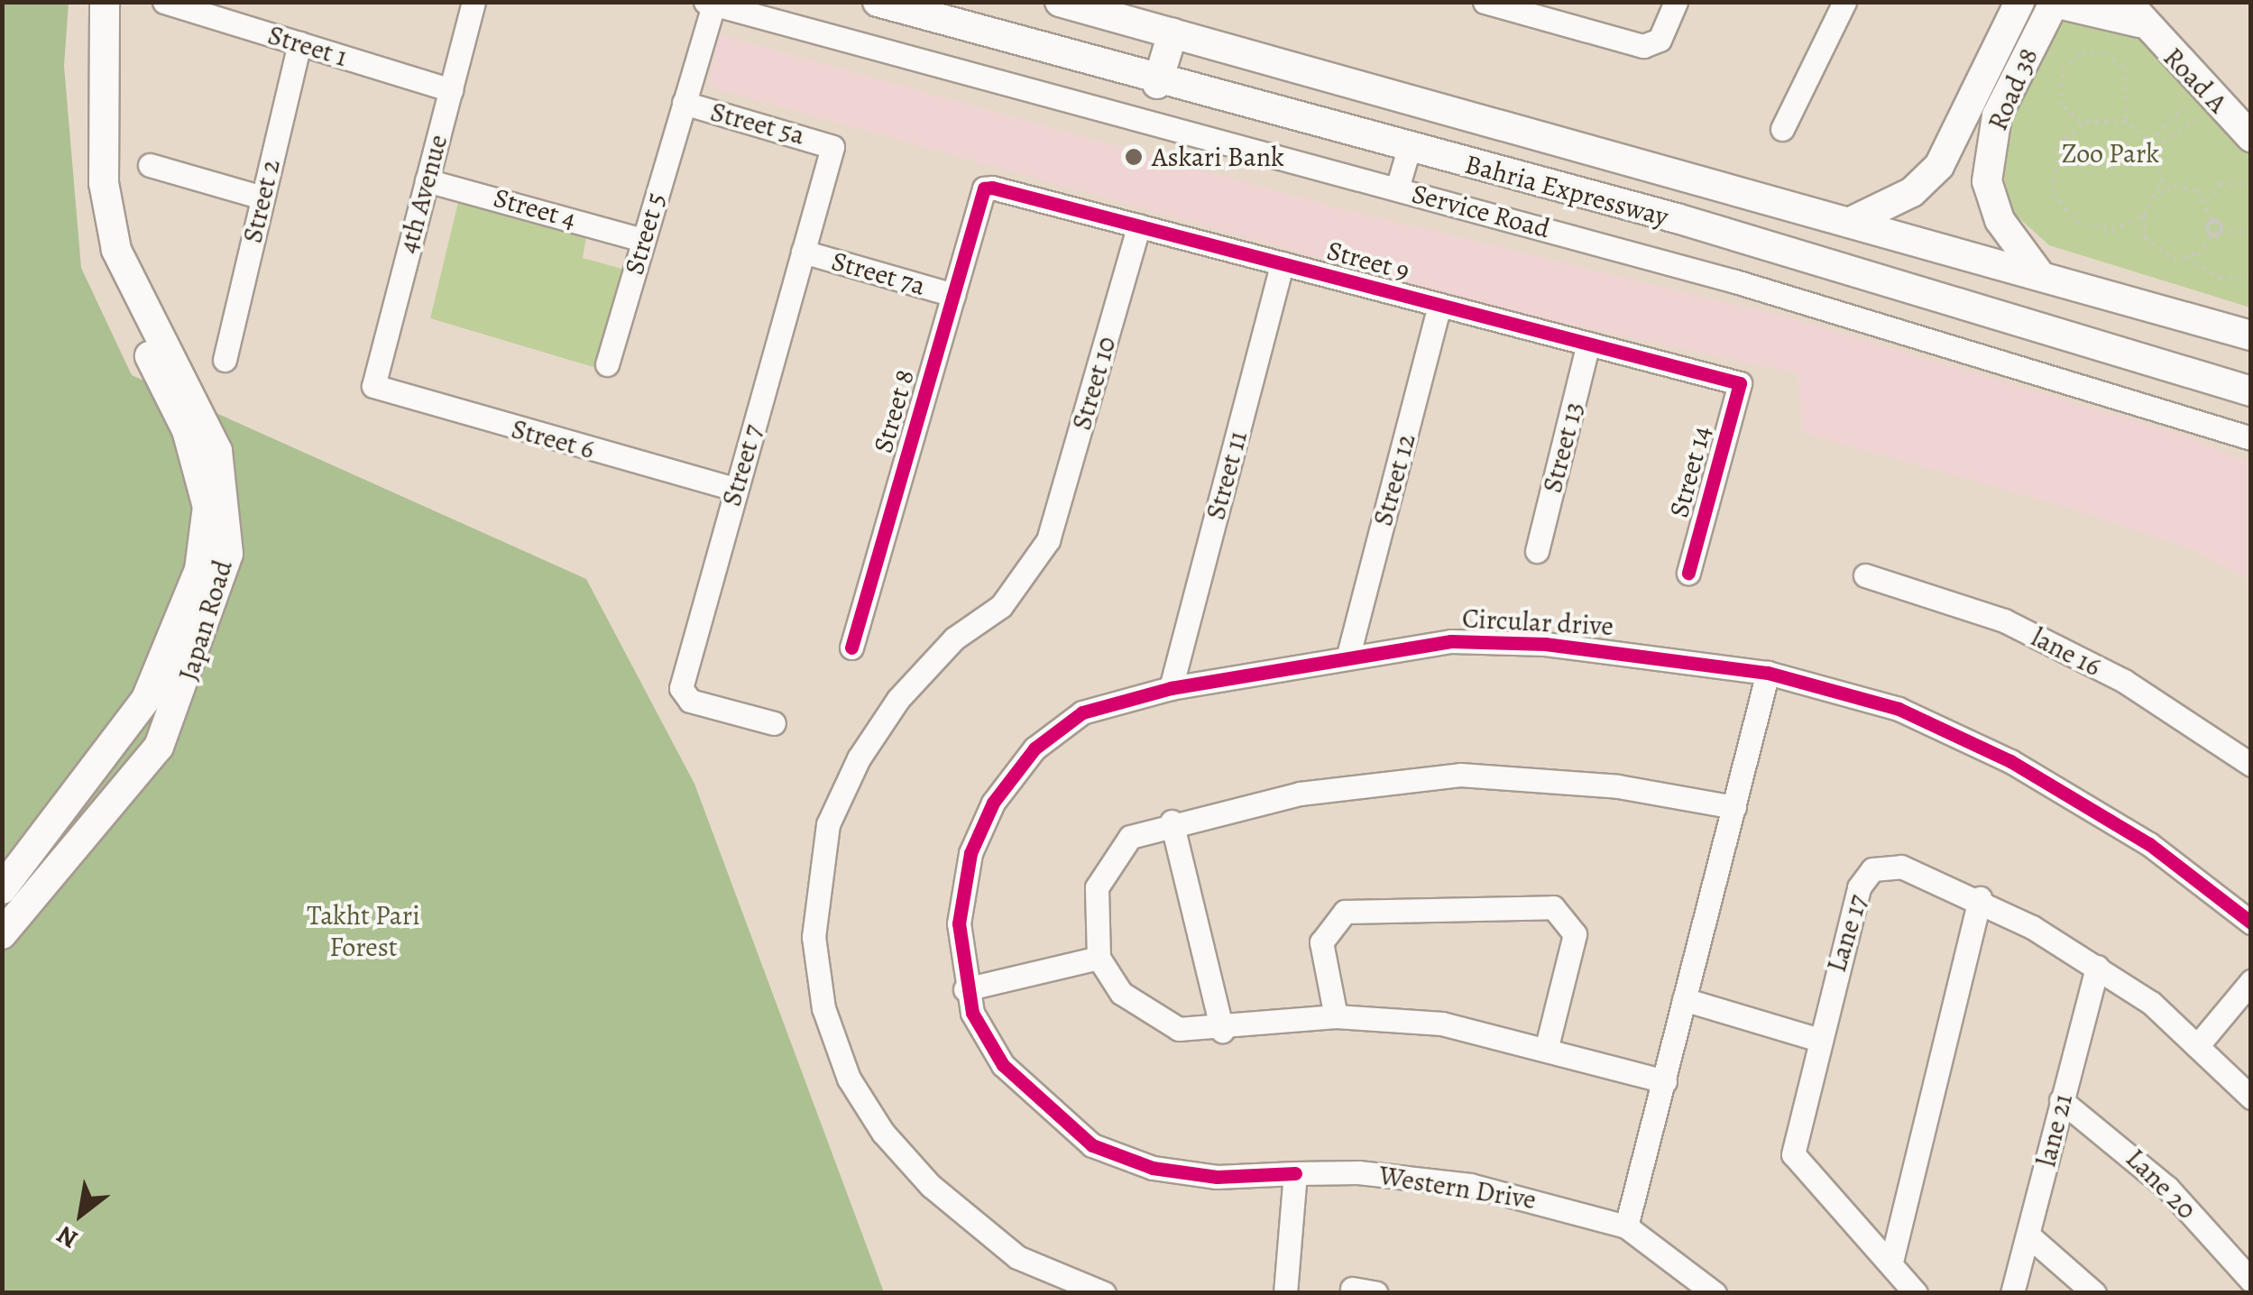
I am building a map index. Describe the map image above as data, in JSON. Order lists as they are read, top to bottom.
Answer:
{
  "streets": {
    "main road": [
      "Road A",
      "Road 38",
      "Bahria Expressway",
      "Japan Road"
    ],
    "street": [
      "Street 1",
      "Street 5a",
      "4th Avenue",
      "Street 2",
      "Street 4",
      "Service Road",
      "Street 5",
      "Street 9",
      "Street 7a",
      "Street 10",
      "Street 8",
      "Street 6",
      "Street 13",
      "Street 7",
      "Street 14",
      "Street 11",
      "Street 12",
      "Circular drive",
      "lane 16",
      "Lane 17",
      "lane 21",
      "Lane 20",
      "Western Drive"
    ]
  },
  "crossings": [
    ["Street 1", "4th Avenue"],
    ["Street 1", "Street 2"],
    ["Road 38", "Bahria Expressway"],
    ["Street 5a", "Street 5"],
    ["Street 5a", "Street 7"],
    ["4th Avenue", "Street 4"],
    ["4th Avenue", "Street 6"],
    ["Street 4", "Street 5"],
    ["Service Road", "Street 5"],
    ["Street 9", "Street 10"],
    ["Street 9", "Street 8"],
    ["Street 9", "Street 13"],
    ["Street 9", "Street 14"],
    ["Street 9", "Street 11"],
    ["Street 9", "Street 12"],
    ["Street 7a", "Street 8"],
    ["Street 7a", "Street 7"],
    ["Street 6", "Street 7"],
    ["Street 11", "Circular drive"],
    ["Street 12", "Circular drive"],
    ["Circular drive", "Western Drive"],
    ["Lane 17", "lane 21"],
    ["lane 21", "Lane 20"]
  ],
  "parks": ["Zoo Park", "Takht Pari Forest"],
  "places": ["Askari Bank"],
  "north": "bottom left"
}
